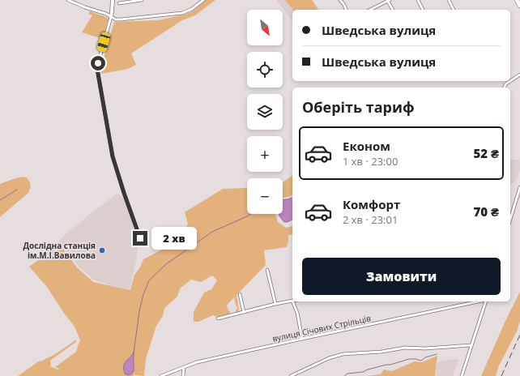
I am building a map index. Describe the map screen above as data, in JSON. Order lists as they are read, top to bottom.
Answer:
{
  "streets": {
    "street": ["вулиця Січових Стрільців"]
  },
  "places": ["Дослідна станція ім.М.І.Вавилова"],
  "north": "bottom right",
  "page": {
    "map_buttons": ["+", "−"],
    "banner": ["Шведська вулиця", "Шведська вулиця"],
    "heading": "Оберіть тариф",
    "list": [
      {
        "name": "Економ",
        "note": "1 хв · 23:00",
        "value": "52 ₴"
      },
      {
        "name": "Комфорт",
        "note": "2 хв · 23:01",
        "value": "70 ₴"
      }
    ],
    "bubble": "2 хв",
    "buttons": "Замовити"
  }
}
